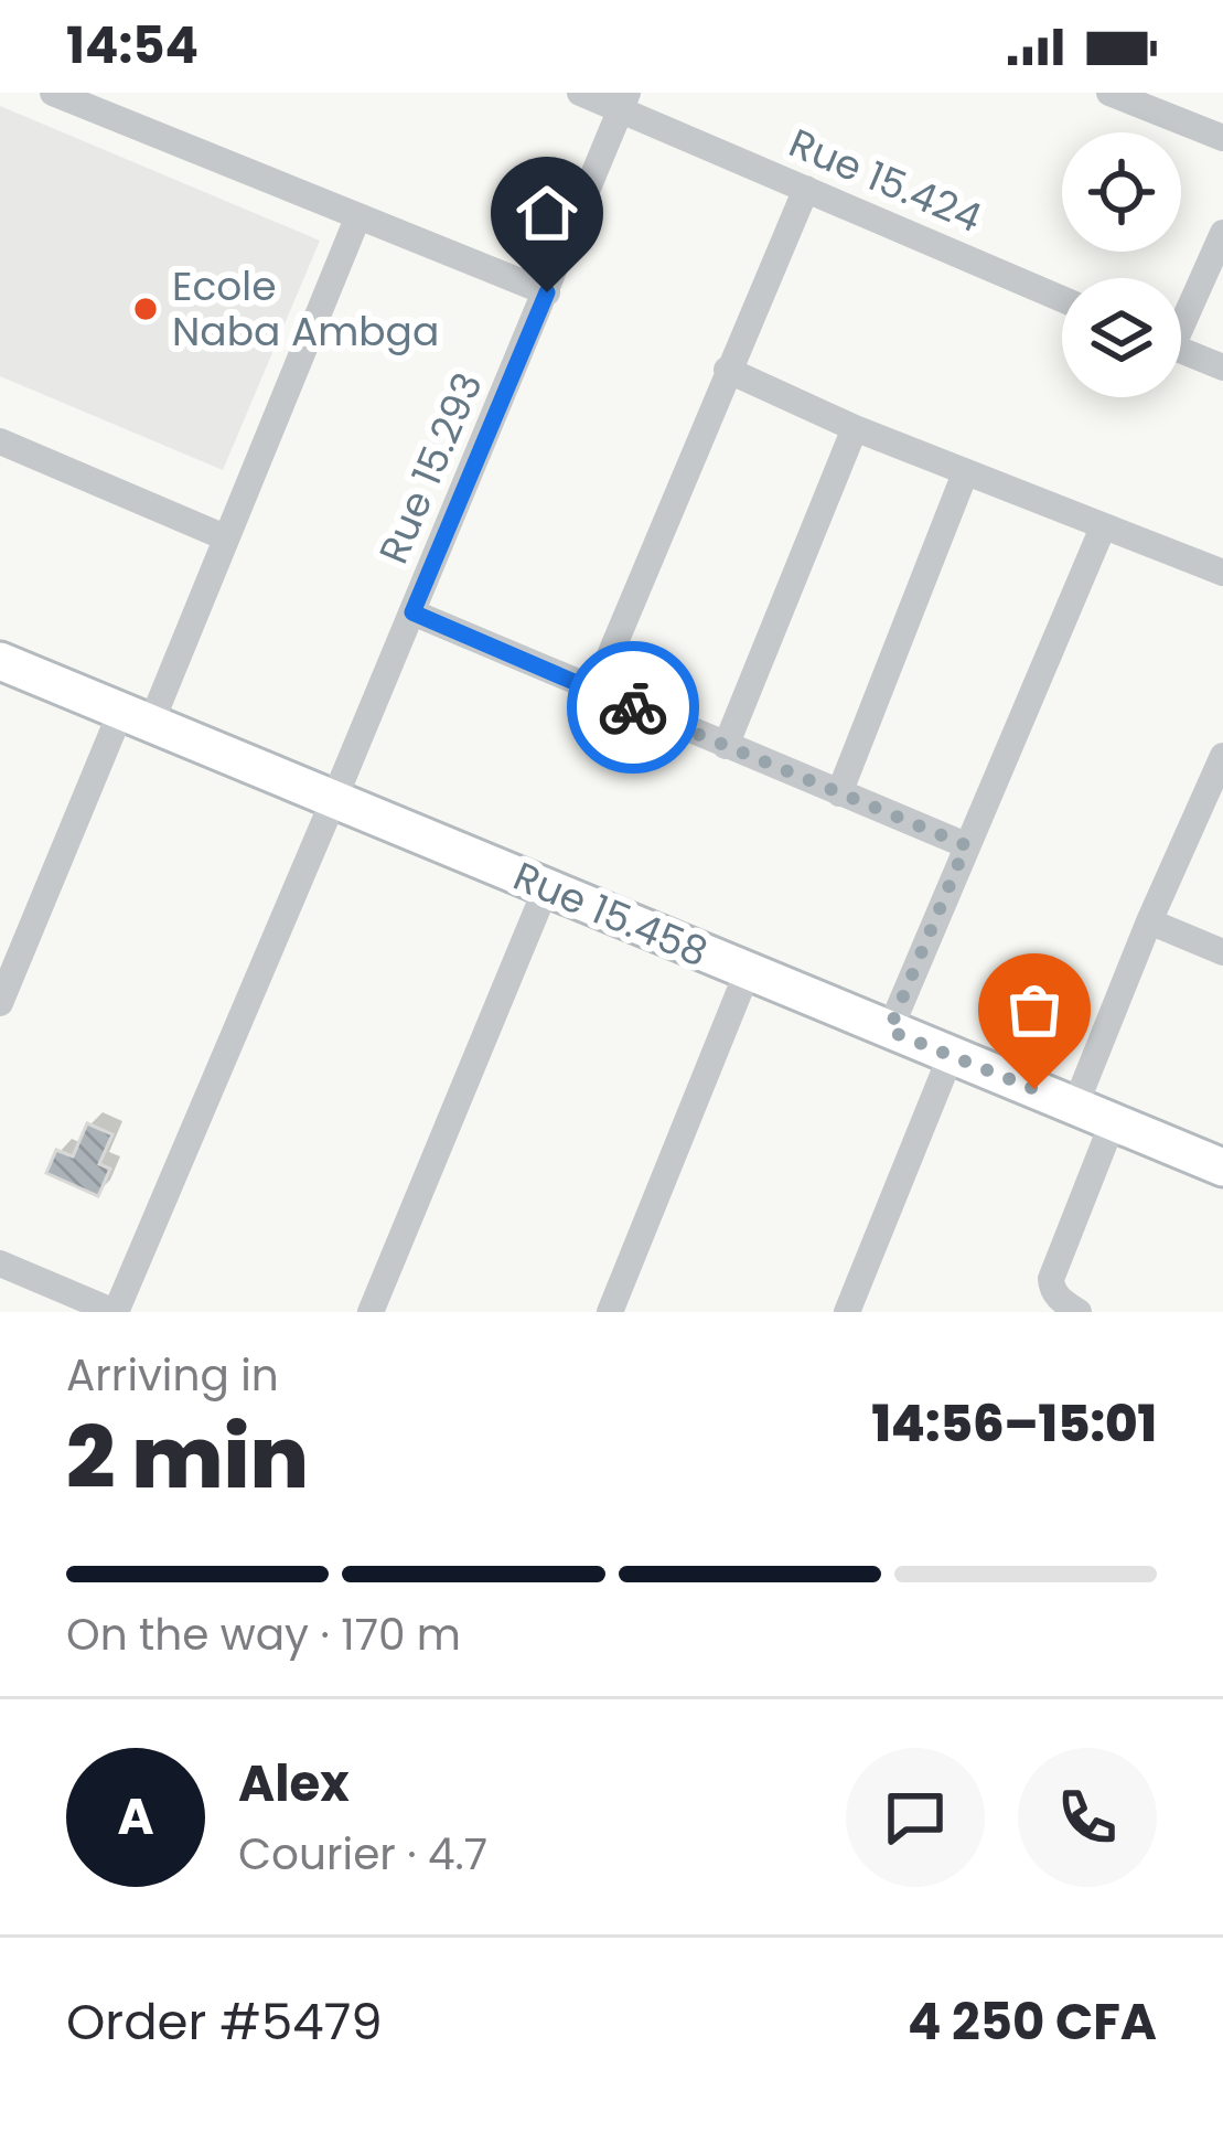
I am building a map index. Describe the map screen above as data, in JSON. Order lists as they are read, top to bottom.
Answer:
{
  "streets": {
    "main road": ["Rue 15.458"],
    "street": ["Rue 15.424", "Rue 15.293"]
  },
  "crossings": [
    ["Rue 15.424", "Rue 15.293"],
    ["Rue 15.293", "Rue 15.458"]
  ],
  "places": ["Ecole Naba Ambga"],
  "page": {
    "status": "14:54",
    "heading": ["2 min", "Arriving in", "14:56–15:01"],
    "panel": [
      "Alex",
      "Courier · 4.7",
      "Order #5479",
      "4 250 CFA"
    ],
    "bar": "On the way · 170 m",
    "round": "A"
  }
}
